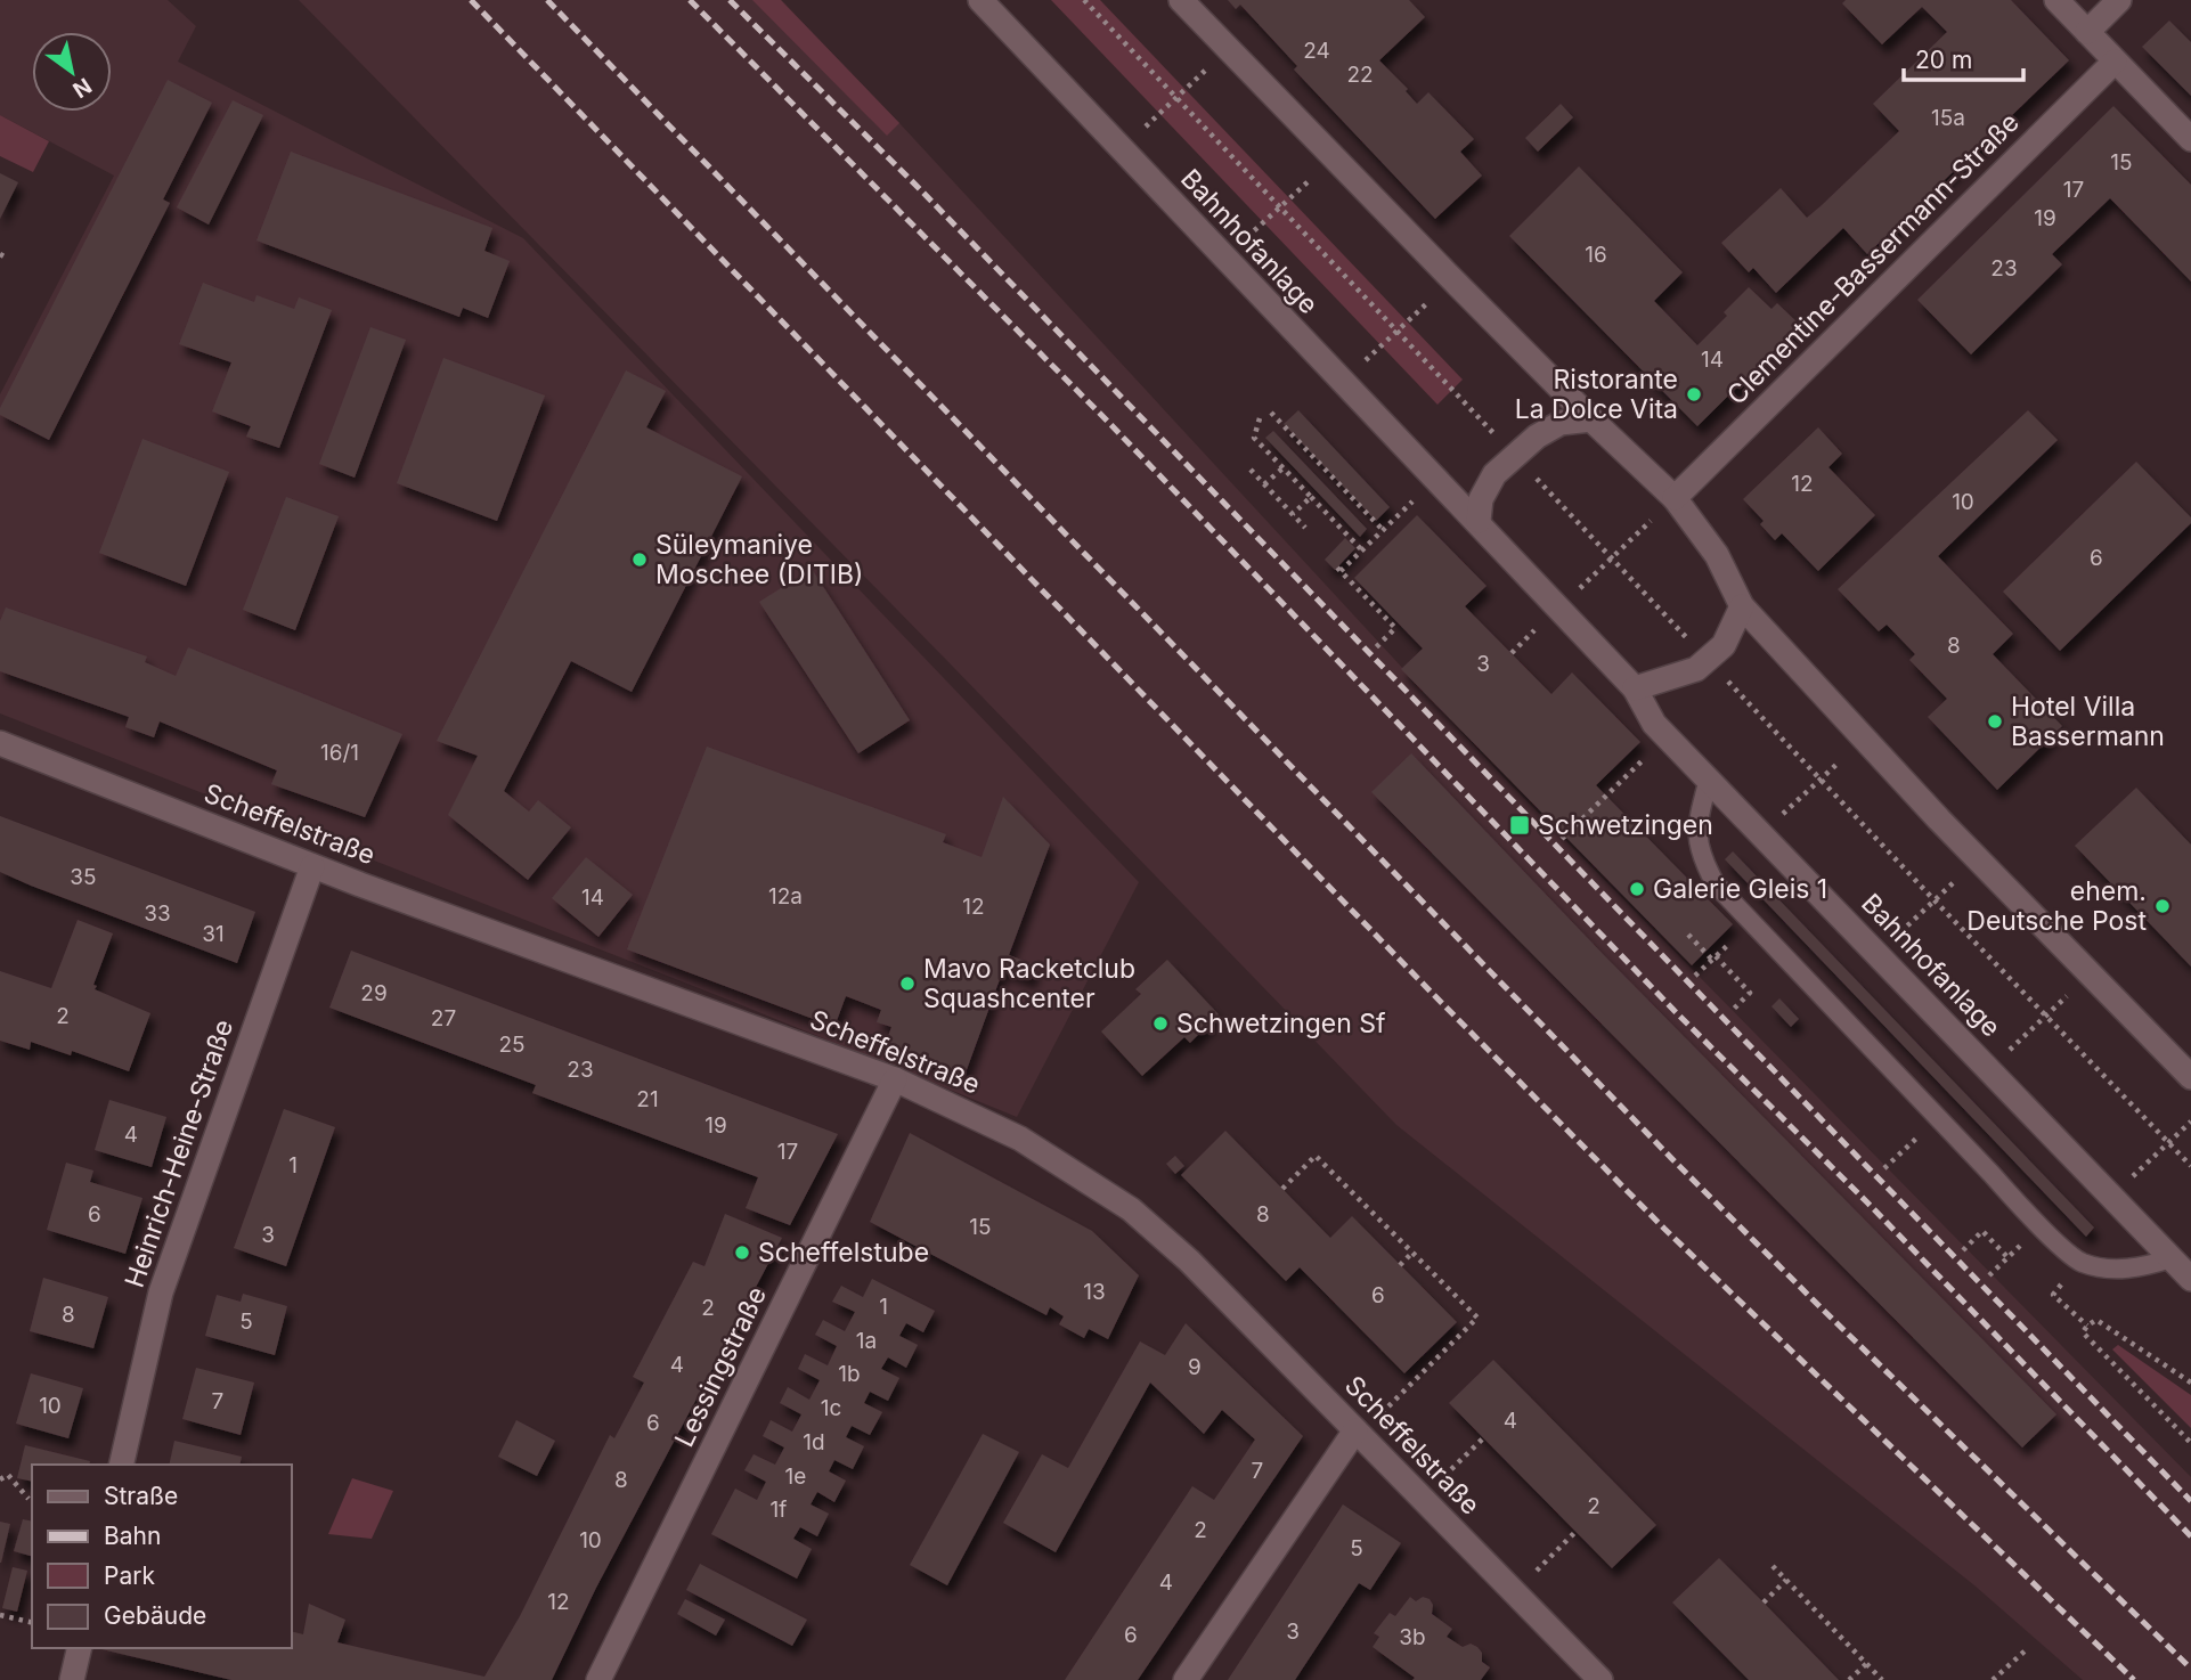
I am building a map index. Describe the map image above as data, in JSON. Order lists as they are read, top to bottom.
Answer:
{
  "streets": {
    "street": [
      "Bahnhofanlage",
      "Clementine-Bassermann-Straße",
      "Scheffelstraße",
      "Heinrich-Heine-Straße",
      "Lessingstraße"
    ]
  },
  "crossings": [
    ["Scheffelstraße", "Heinrich-Heine-Straße"],
    ["Scheffelstraße", "Lessingstraße"]
  ],
  "places": {
    "other": [
      "Ristorante La Dolce Vita",
      "Süleymaniye Moschee (DITIB)",
      "Hotel Villa Bassermann",
      "Galerie Gleis 1",
      "ehem. Deutsche Post",
      "Mavo Racketclub Squashcenter",
      "Schwetzingen Sf",
      "Scheffelstube"
    ],
    "transit": ["Schwetzingen"]
  },
  "house_numbers": [
    "24",
    "22",
    "15a",
    "15",
    "17",
    "19",
    "16",
    "23",
    "14",
    "12",
    "10",
    "6",
    "8",
    "3",
    "16/1",
    "35",
    "12a",
    "14",
    "12",
    "33",
    "31",
    "29",
    "2",
    "27",
    "25",
    "23",
    "21",
    "19",
    "4",
    "17",
    "1",
    "6",
    "8",
    "15",
    "3",
    "13",
    "6",
    "1",
    "2",
    "8",
    "5",
    "1a",
    "4",
    "9",
    "1b",
    "7",
    "10",
    "1c",
    "4",
    "6",
    "1d",
    "7",
    "1e",
    "8",
    "2",
    "1f",
    "2",
    "10",
    "5",
    "4",
    "12",
    "3",
    "6",
    "3b"
  ],
  "legend": [
    "Straße",
    "Bahn",
    "Park",
    "Gebäude"
  ],
  "scale_bar": "20 m",
  "north": "bottom right"
}
